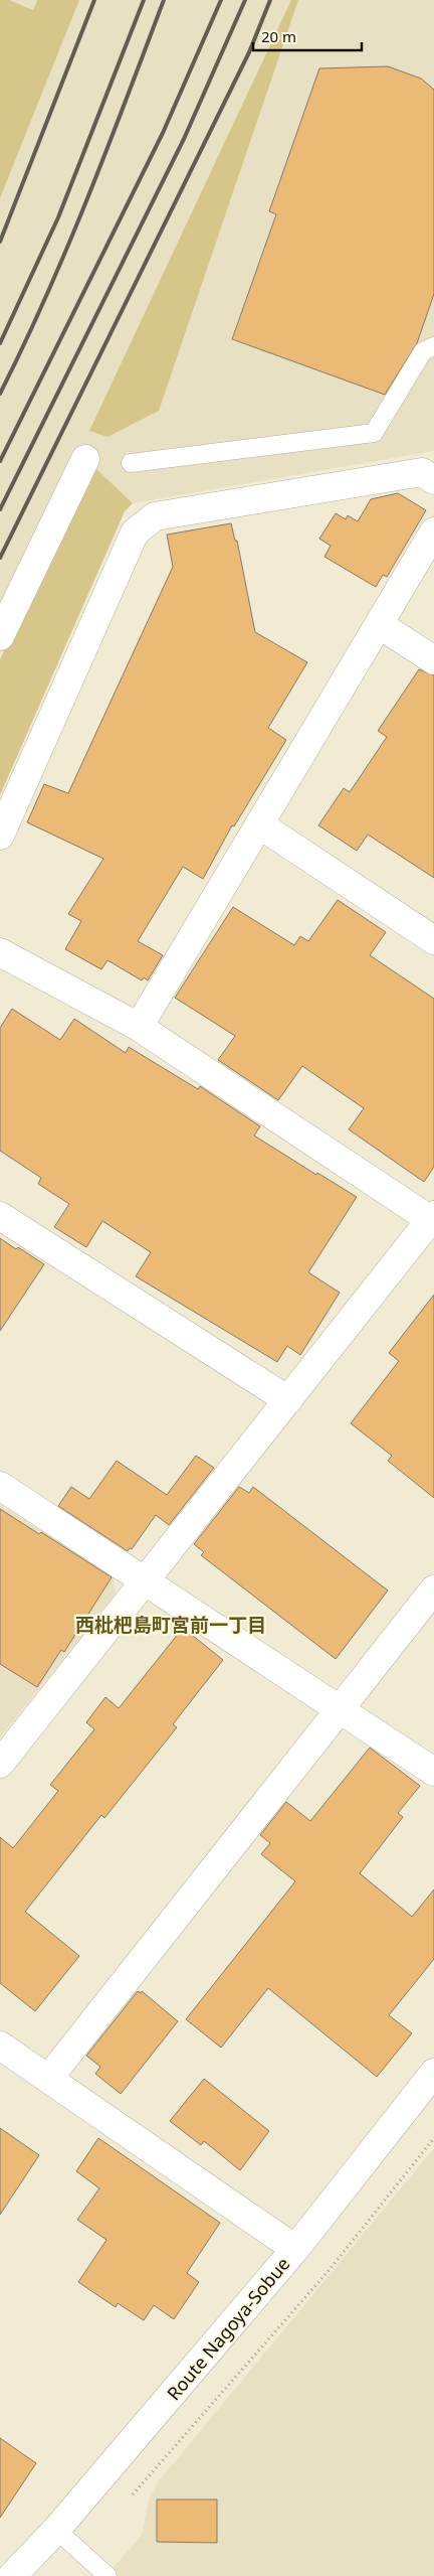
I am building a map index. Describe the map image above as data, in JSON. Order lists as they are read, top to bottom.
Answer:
{
  "streets": {
    "street": ["Route Nagoya-Sobue"]
  },
  "districts": ["西枇杷島町宮前一丁目"],
  "scale_bar": "20 m"
}
